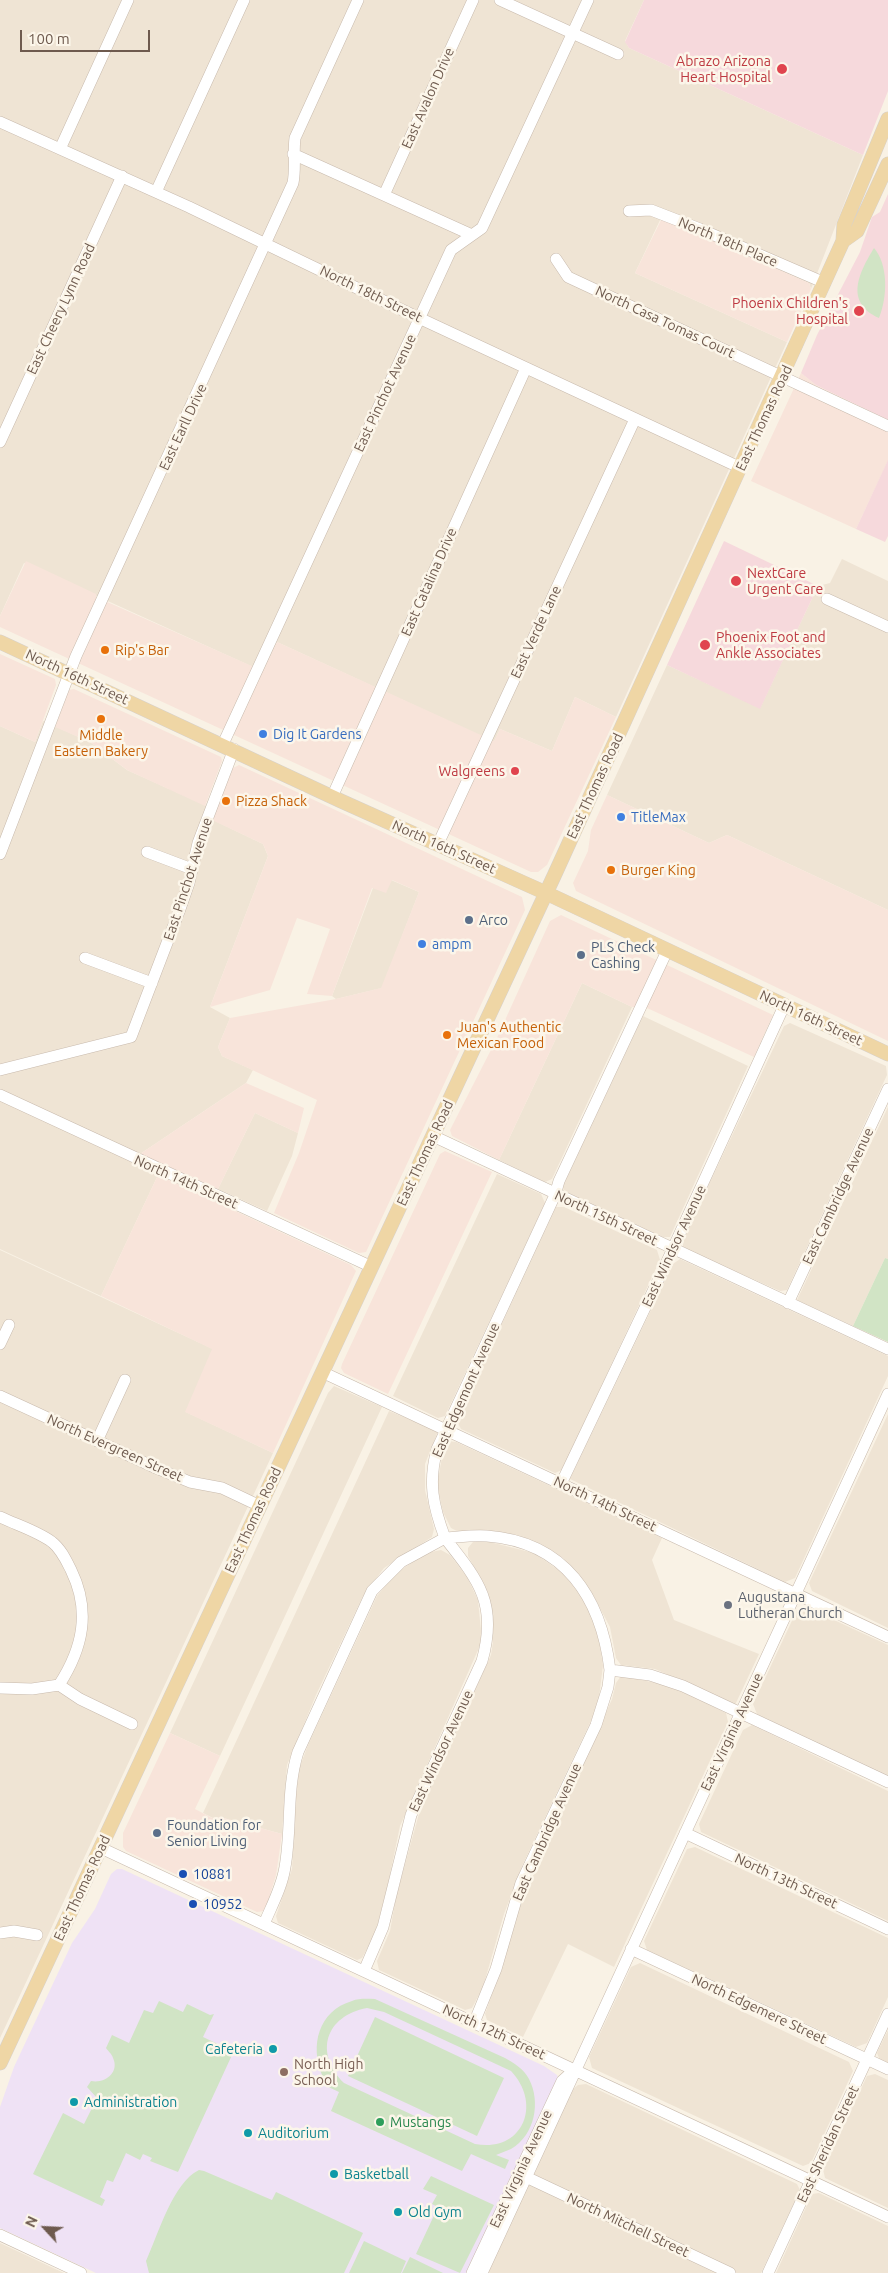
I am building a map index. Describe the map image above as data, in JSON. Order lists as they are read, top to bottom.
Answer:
{
  "streets": {
    "main road": ["East Thomas Road", "North 16th Street"],
    "street": [
      "East Avalon Drive",
      "North 18th Place",
      "North 18th Street",
      "East Cheery Lynn Road",
      "North Casa Tomas Court",
      "East Pinchot Avenue",
      "East Earll Drive",
      "East Catalina Drive",
      "East Verde Lane",
      "North 14th Street",
      "East Cambridge Avenue",
      "North 15th Street",
      "East Windsor Avenue",
      "East Edgemont Avenue",
      "North Evergreen Street",
      "East Virginia Avenue",
      "North 13th Street",
      "North Edgemere Street",
      "North 12th Street",
      "East Sheridan Street",
      "North Mitchell Street"
    ]
  },
  "crossings": [
    ["North 18th Place", "East Thomas Road"],
    ["North 18th Street", "East Cheery Lynn Road"],
    ["North 18th Street", "East Pinchot Avenue"],
    ["North 18th Street", "East Thomas Road"],
    ["North 18th Street", "East Earll Drive"],
    ["North 18th Street", "East Catalina Drive"],
    ["North 18th Street", "East Verde Lane"],
    ["North Casa Tomas Court", "East Thomas Road"],
    ["East Pinchot Avenue", "North 16th Street"],
    ["East Thomas Road", "North 16th Street"],
    ["East Thomas Road", "North 14th Street"],
    ["East Thomas Road", "North 15th Street"],
    ["East Thomas Road", "North Evergreen Street"],
    ["East Thomas Road", "North 12th Street"],
    ["East Earll Drive", "North 16th Street"],
    ["East Catalina Drive", "North 16th Street"],
    ["East Verde Lane", "North 16th Street"],
    ["North 16th Street", "East Windsor Avenue"],
    ["North 16th Street", "East Edgemont Avenue"],
    ["North 14th Street", "East Windsor Avenue"],
    ["North 14th Street", "East Edgemont Avenue"],
    ["North 14th Street", "East Virginia Avenue"],
    ["East Cambridge Avenue", "North 15th Street"],
    ["East Cambridge Avenue", "North 12th Street"],
    ["North 15th Street", "East Windsor Avenue"],
    ["North 15th Street", "East Edgemont Avenue"],
    ["East Windsor Avenue", "East Edgemont Avenue"],
    ["East Windsor Avenue", "North 12th Street"],
    ["East Virginia Avenue", "North 13th Street"],
    ["East Virginia Avenue", "North Edgemere Street"],
    ["East Virginia Avenue", "North 12th Street"],
    ["East Virginia Avenue", "North Mitchell Street"],
    ["North Edgemere Street", "East Sheridan Street"],
    ["North 12th Street", "East Sheridan Street"]
  ],
  "places": [
    "Abrazo Arizona Heart Hospital",
    "Phoenix Children's Hospital",
    "NextCare Urgent Care",
    "Phoenix Foot and Ankle Associates",
    "Rip's Bar",
    "Middle Eastern Bakery",
    "Dig It Gardens",
    "Walgreens",
    "Pizza Shack",
    "TitleMax",
    "Burger King",
    "Arco",
    "ampm",
    "PLS Check Cashing",
    "Juan's Authentic Mexican Food",
    "Augustana Lutheran Church",
    "Foundation for Senior Living",
    "10881",
    "10952",
    "Cafeteria",
    "North High School",
    "Administration",
    "Mustangs",
    "Auditorium",
    "Basketball",
    "Old Gym"
  ],
  "scale_bar": "100 m",
  "north": "top left"
}
